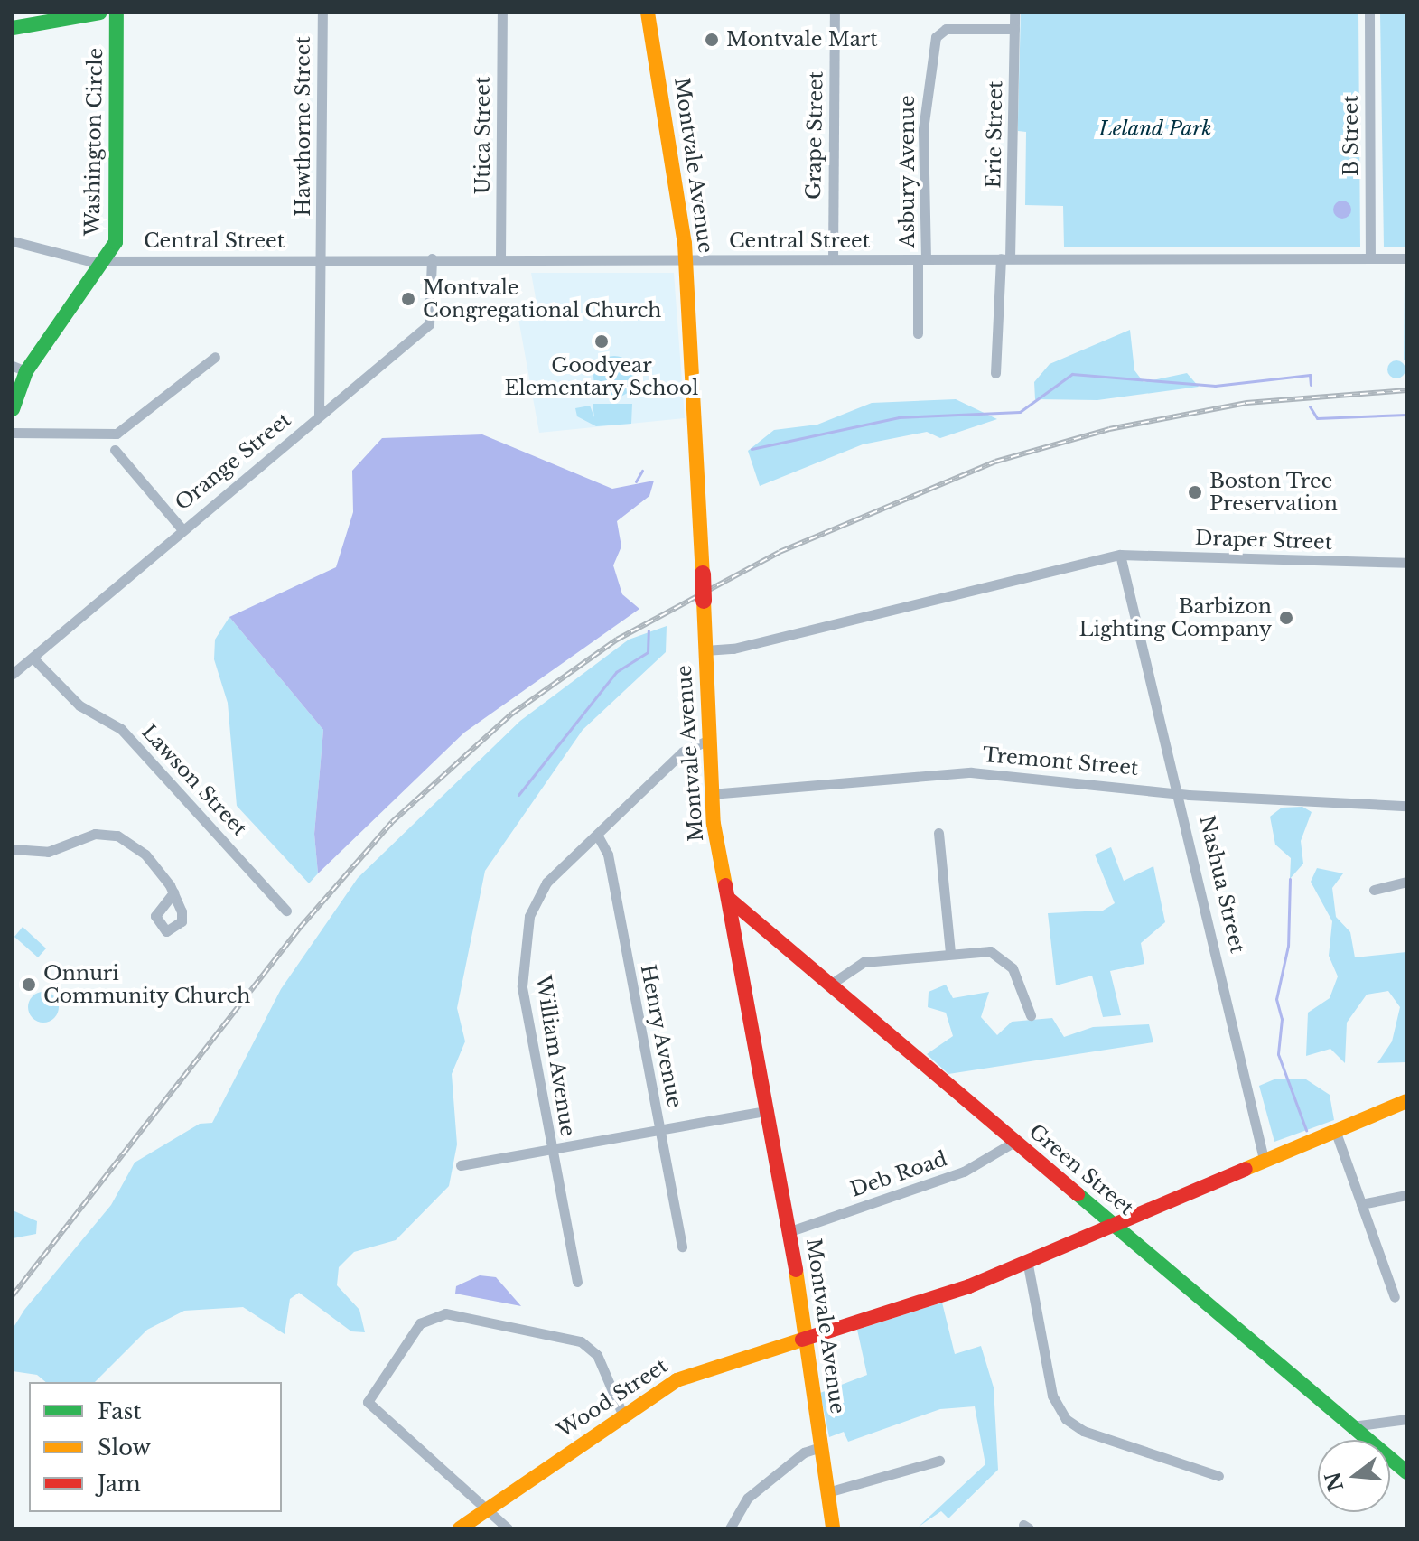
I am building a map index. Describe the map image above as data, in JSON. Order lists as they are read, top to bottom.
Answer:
{
  "streets": {
    "street": [
      "Hawthorne Street",
      "Erie Street",
      "Utica Street",
      "Grape Street",
      "B Street",
      "Washington Circle",
      "Montvale Avenue",
      "Asbury Avenue",
      "Central Street",
      "Orange Street",
      "Draper Street",
      "Tremont Street",
      "Lawson Street",
      "Nashua Street",
      "Henry Avenue",
      "William Avenue",
      "Green Street",
      "Deb Road",
      "Wood Street"
    ]
  },
  "crossings": [
    ["Hawthorne Street", "Central Street"],
    ["Hawthorne Street", "Orange Street"],
    ["Erie Street", "Asbury Avenue"],
    ["Erie Street", "Central Street"],
    ["Utica Street", "Central Street"],
    ["Grape Street", "Central Street"],
    ["B Street", "Central Street"],
    ["Washington Circle", "Central Street"],
    ["Montvale Avenue", "Central Street"],
    ["Montvale Avenue", "Tremont Street"],
    ["Montvale Avenue", "William Avenue"],
    ["Montvale Avenue", "Green Street"],
    ["Montvale Avenue", "Deb Road"],
    ["Montvale Avenue", "Wood Street"],
    ["Asbury Avenue", "Central Street"],
    ["Central Street", "Orange Street"],
    ["Orange Street", "Lawson Street"],
    ["Draper Street", "Nashua Street"],
    ["Tremont Street", "Nashua Street"],
    ["Henry Avenue", "William Avenue"],
    ["Green Street", "Deb Road"]
  ],
  "parks": ["Leland Park"],
  "places": [
    "Montvale Mart",
    "Montvale Congregational Church",
    "Goodyear Elementary School",
    "Boston Tree Preservation",
    "Barbizon Lighting Company",
    "Onnuri Community Church"
  ],
  "legend": ["Fast", "Slow", "Jam"],
  "north": "left"
}
